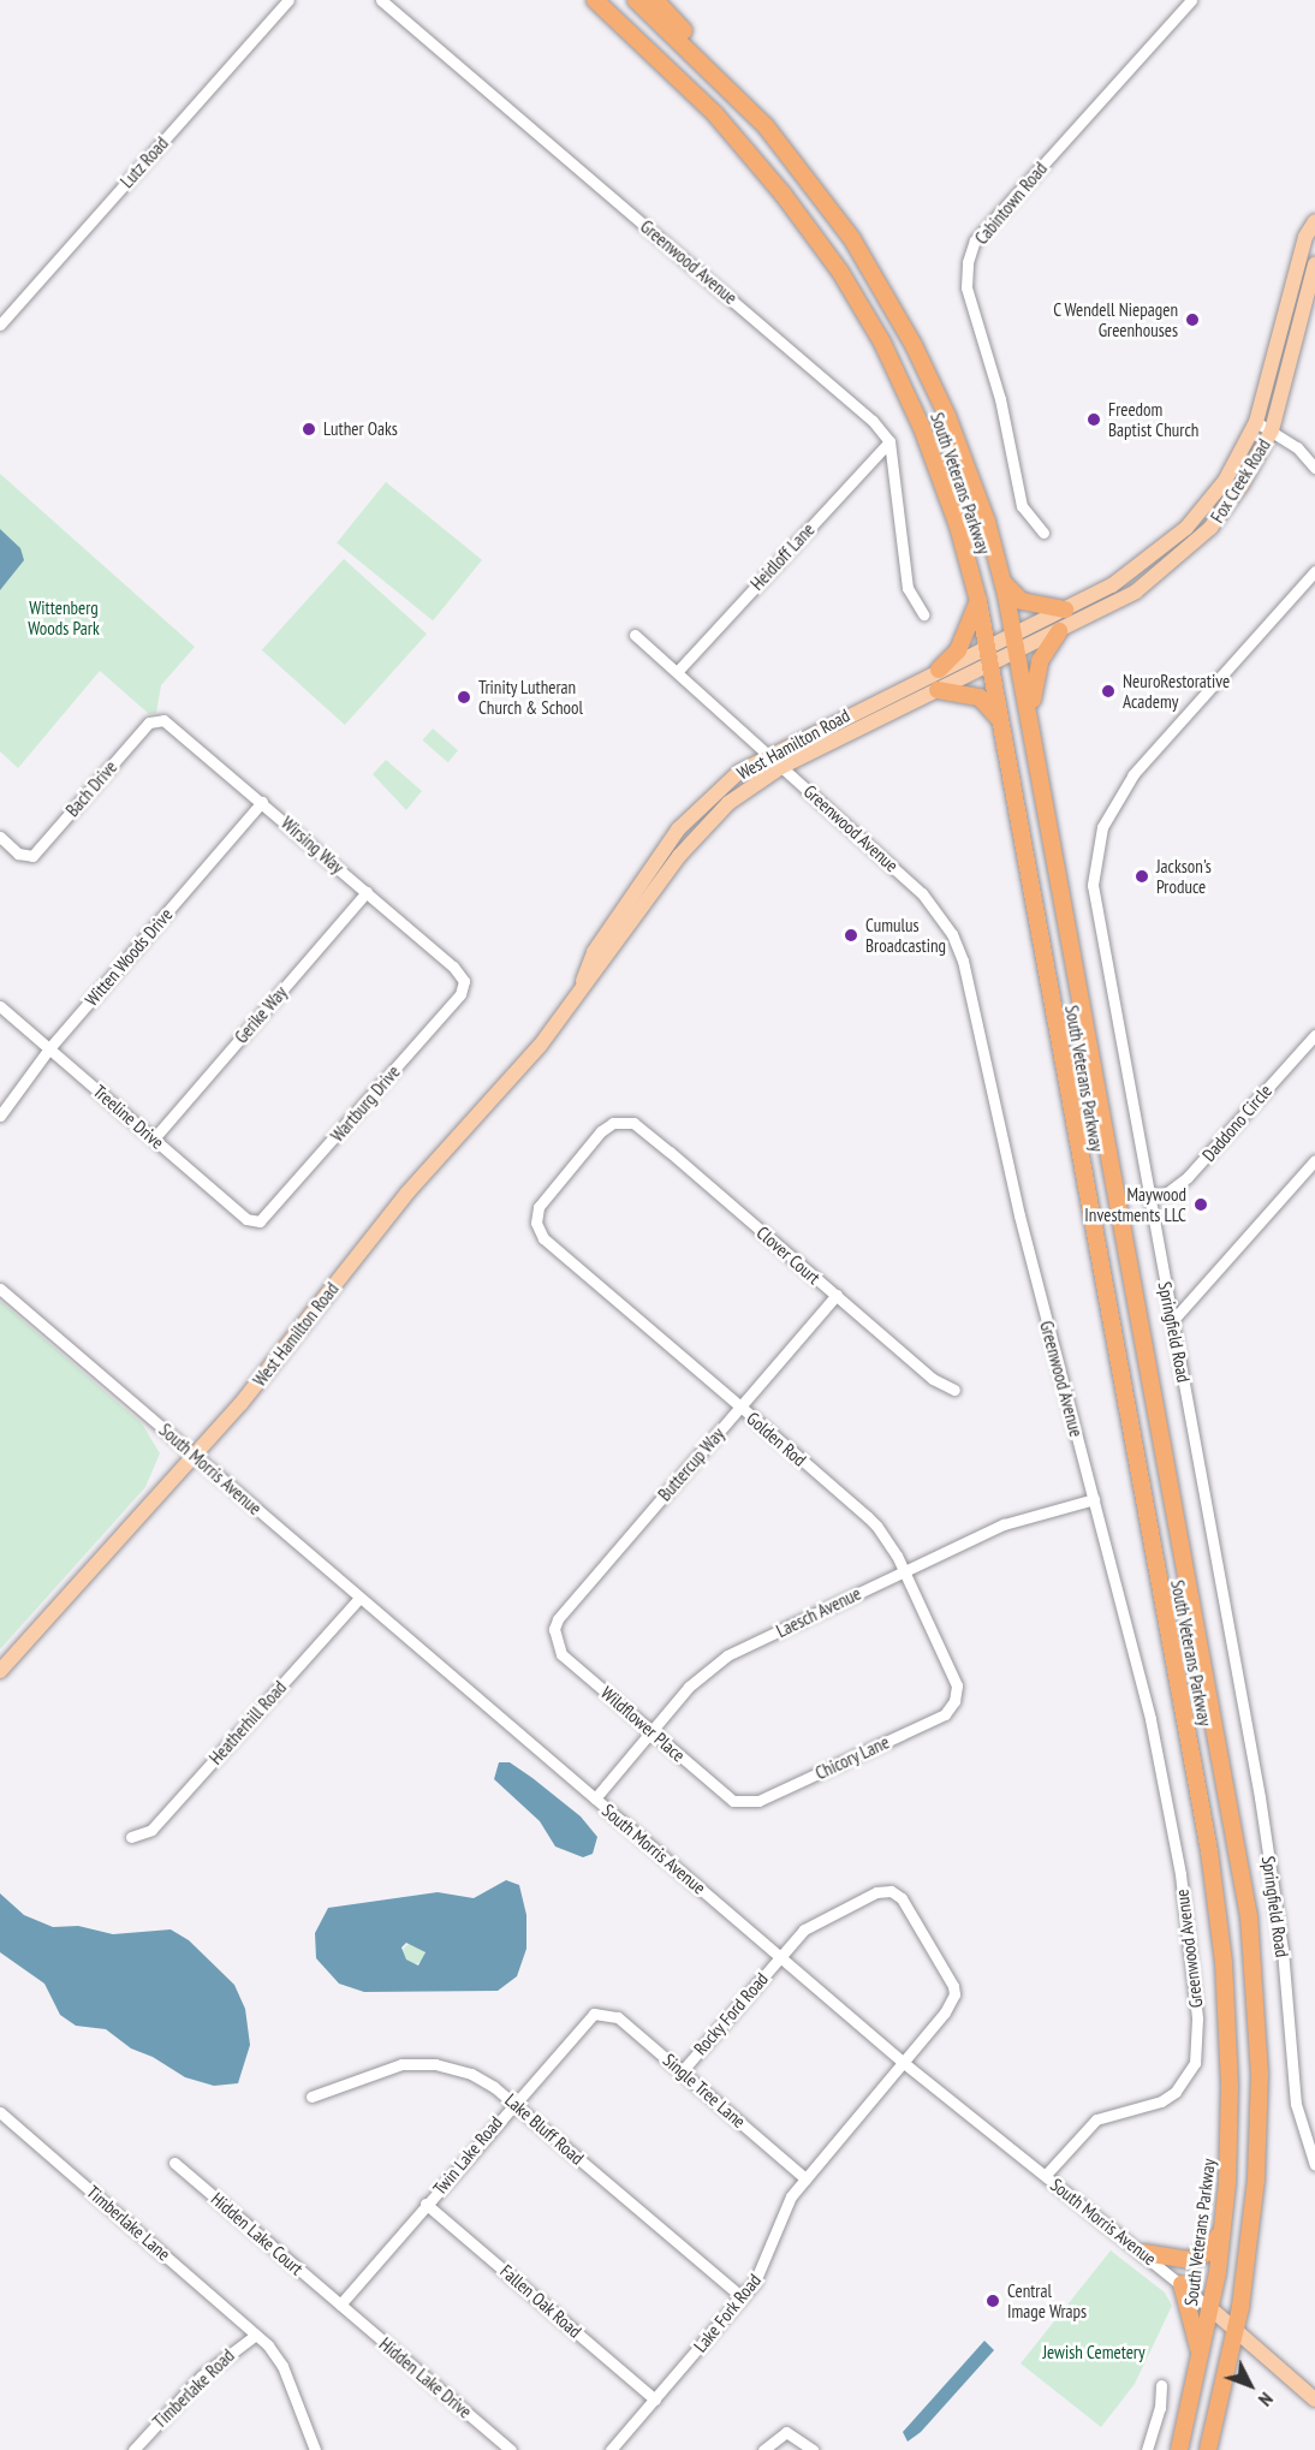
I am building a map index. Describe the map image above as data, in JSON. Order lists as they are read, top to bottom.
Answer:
{
  "streets": {
    "highway": ["South Veterans Parkway"],
    "main road": ["Fox Creek Road", "West Hamilton Road", "South Morris Avenue"],
    "street": [
      "Lutz Road",
      "Cabintown Road",
      "Greenwood Avenue",
      "Heidloff Lane",
      "Bach Drive",
      "Wirsing Way",
      "Witten Woods Drive",
      "Gerike Way",
      "Wartburg Drive",
      "Treeline Drive",
      "Daddono Circle",
      "Clover Court",
      "Springfield Road",
      "Golden Rod",
      "Buttercup Way",
      "Laesch Avenue",
      "Heatherhill Road",
      "Wildflower Place",
      "Chicory Lane",
      "Rocky Ford Road",
      "Single Tree Lane",
      "Lake Bluff Road",
      "Twin Lake Road",
      "Timberlake Lane",
      "Hidden Lake Court",
      "Fallen Oak Road",
      "Lake Fork Road",
      "Hidden Lake Drive",
      "Timberlake Road"
    ]
  },
  "crossings": [
    ["Greenwood Avenue", "Heidloff Lane"],
    ["Greenwood Avenue", "West Hamilton Road"],
    ["Greenwood Avenue", "South Morris Avenue"],
    ["Greenwood Avenue", "Laesch Avenue"],
    ["Fox Creek Road", "South Veterans Parkway"],
    ["Fox Creek Road", "West Hamilton Road"],
    ["South Veterans Parkway", "West Hamilton Road"],
    ["South Veterans Parkway", "South Morris Avenue"],
    ["West Hamilton Road", "South Morris Avenue"],
    ["Bach Drive", "Wirsing Way"],
    ["Wirsing Way", "Witten Woods Drive"],
    ["Wirsing Way", "Gerike Way"],
    ["Wirsing Way", "Wartburg Drive"],
    ["Witten Woods Drive", "Treeline Drive"],
    ["Gerike Way", "Treeline Drive"],
    ["Wartburg Drive", "Treeline Drive"],
    ["Daddono Circle", "Springfield Road"],
    ["Clover Court", "Golden Rod"],
    ["Clover Court", "Buttercup Way"],
    ["Golden Rod", "Buttercup Way"],
    ["Golden Rod", "Laesch Avenue"],
    ["Golden Rod", "Chicory Lane"],
    ["Buttercup Way", "Wildflower Place"],
    ["South Morris Avenue", "Laesch Avenue"],
    ["South Morris Avenue", "Heatherhill Road"],
    ["South Morris Avenue", "Rocky Ford Road"],
    ["South Morris Avenue", "Lake Fork Road"],
    ["Laesch Avenue", "Wildflower Place"],
    ["Wildflower Place", "Chicory Lane"],
    ["Rocky Ford Road", "Single Tree Lane"],
    ["Rocky Ford Road", "Lake Fork Road"],
    ["Single Tree Lane", "Twin Lake Road"],
    ["Single Tree Lane", "Lake Fork Road"],
    ["Lake Bluff Road", "Twin Lake Road"],
    ["Lake Bluff Road", "Lake Fork Road"],
    ["Twin Lake Road", "Hidden Lake Court"],
    ["Twin Lake Road", "Fallen Oak Road"],
    ["Twin Lake Road", "Hidden Lake Drive"],
    ["Timberlake Lane", "Timberlake Road"],
    ["Hidden Lake Court", "Hidden Lake Drive"],
    ["Fallen Oak Road", "Lake Fork Road"]
  ],
  "parks": ["Wittenberg Woods Park", "Jewish Cemetery"],
  "places": [
    "C Wendell Niepagen Greenhouses",
    "Freedom Baptist Church",
    "Luther Oaks",
    "NeuroRestorative Academy",
    "Trinity Lutheran Church & School",
    "Jackson's Produce",
    "Cumulus Broadcasting",
    "Maywood Investments LLC",
    "Central Image Wraps"
  ],
  "north": "bottom right"
}
